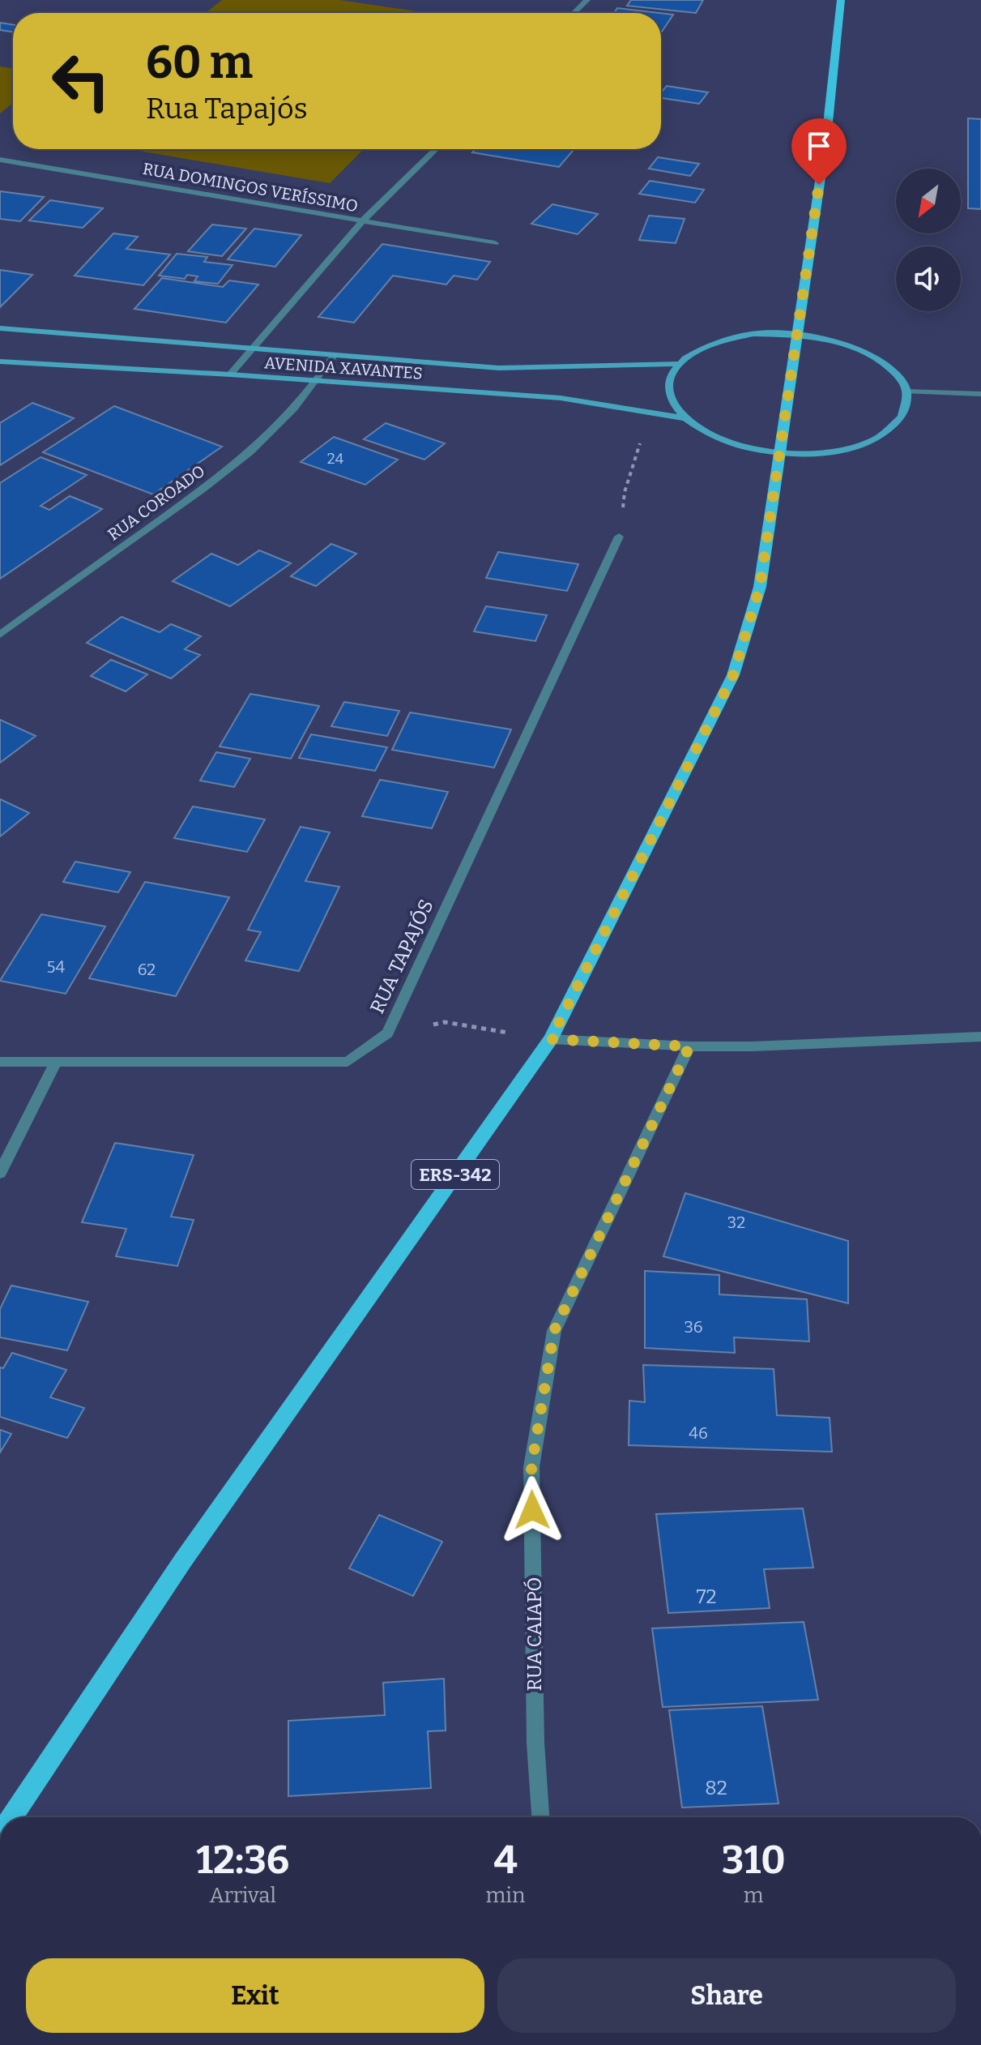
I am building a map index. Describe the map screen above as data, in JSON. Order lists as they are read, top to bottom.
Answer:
{
  "streets": {
    "main road": ["AVENIDA XAVANTES", "ERS-342"],
    "street": [
      "RUA DOMINGOS VERÍSSIMO",
      "RUA COROADO",
      "RUA TAPAJÓS",
      "RUA CAIAPÓ"
    ]
  },
  "crossings": [
    ["AVENIDA XAVANTES", "RUA COROADO"],
    ["AVENIDA XAVANTES", "ERS-342"]
  ],
  "house_numbers": [
    "24",
    "54",
    "62",
    "32",
    "36",
    "46",
    "72",
    "82"
  ],
  "north": "bottom left",
  "page": {
    "turn": ["60 m", "Rua Tapajós"],
    "eta": [
      "12:36",
      "Arrival",
      "4",
      "min",
      "310",
      "m"
    ],
    "buttons": ["Exit", "Share"]
  }
}
